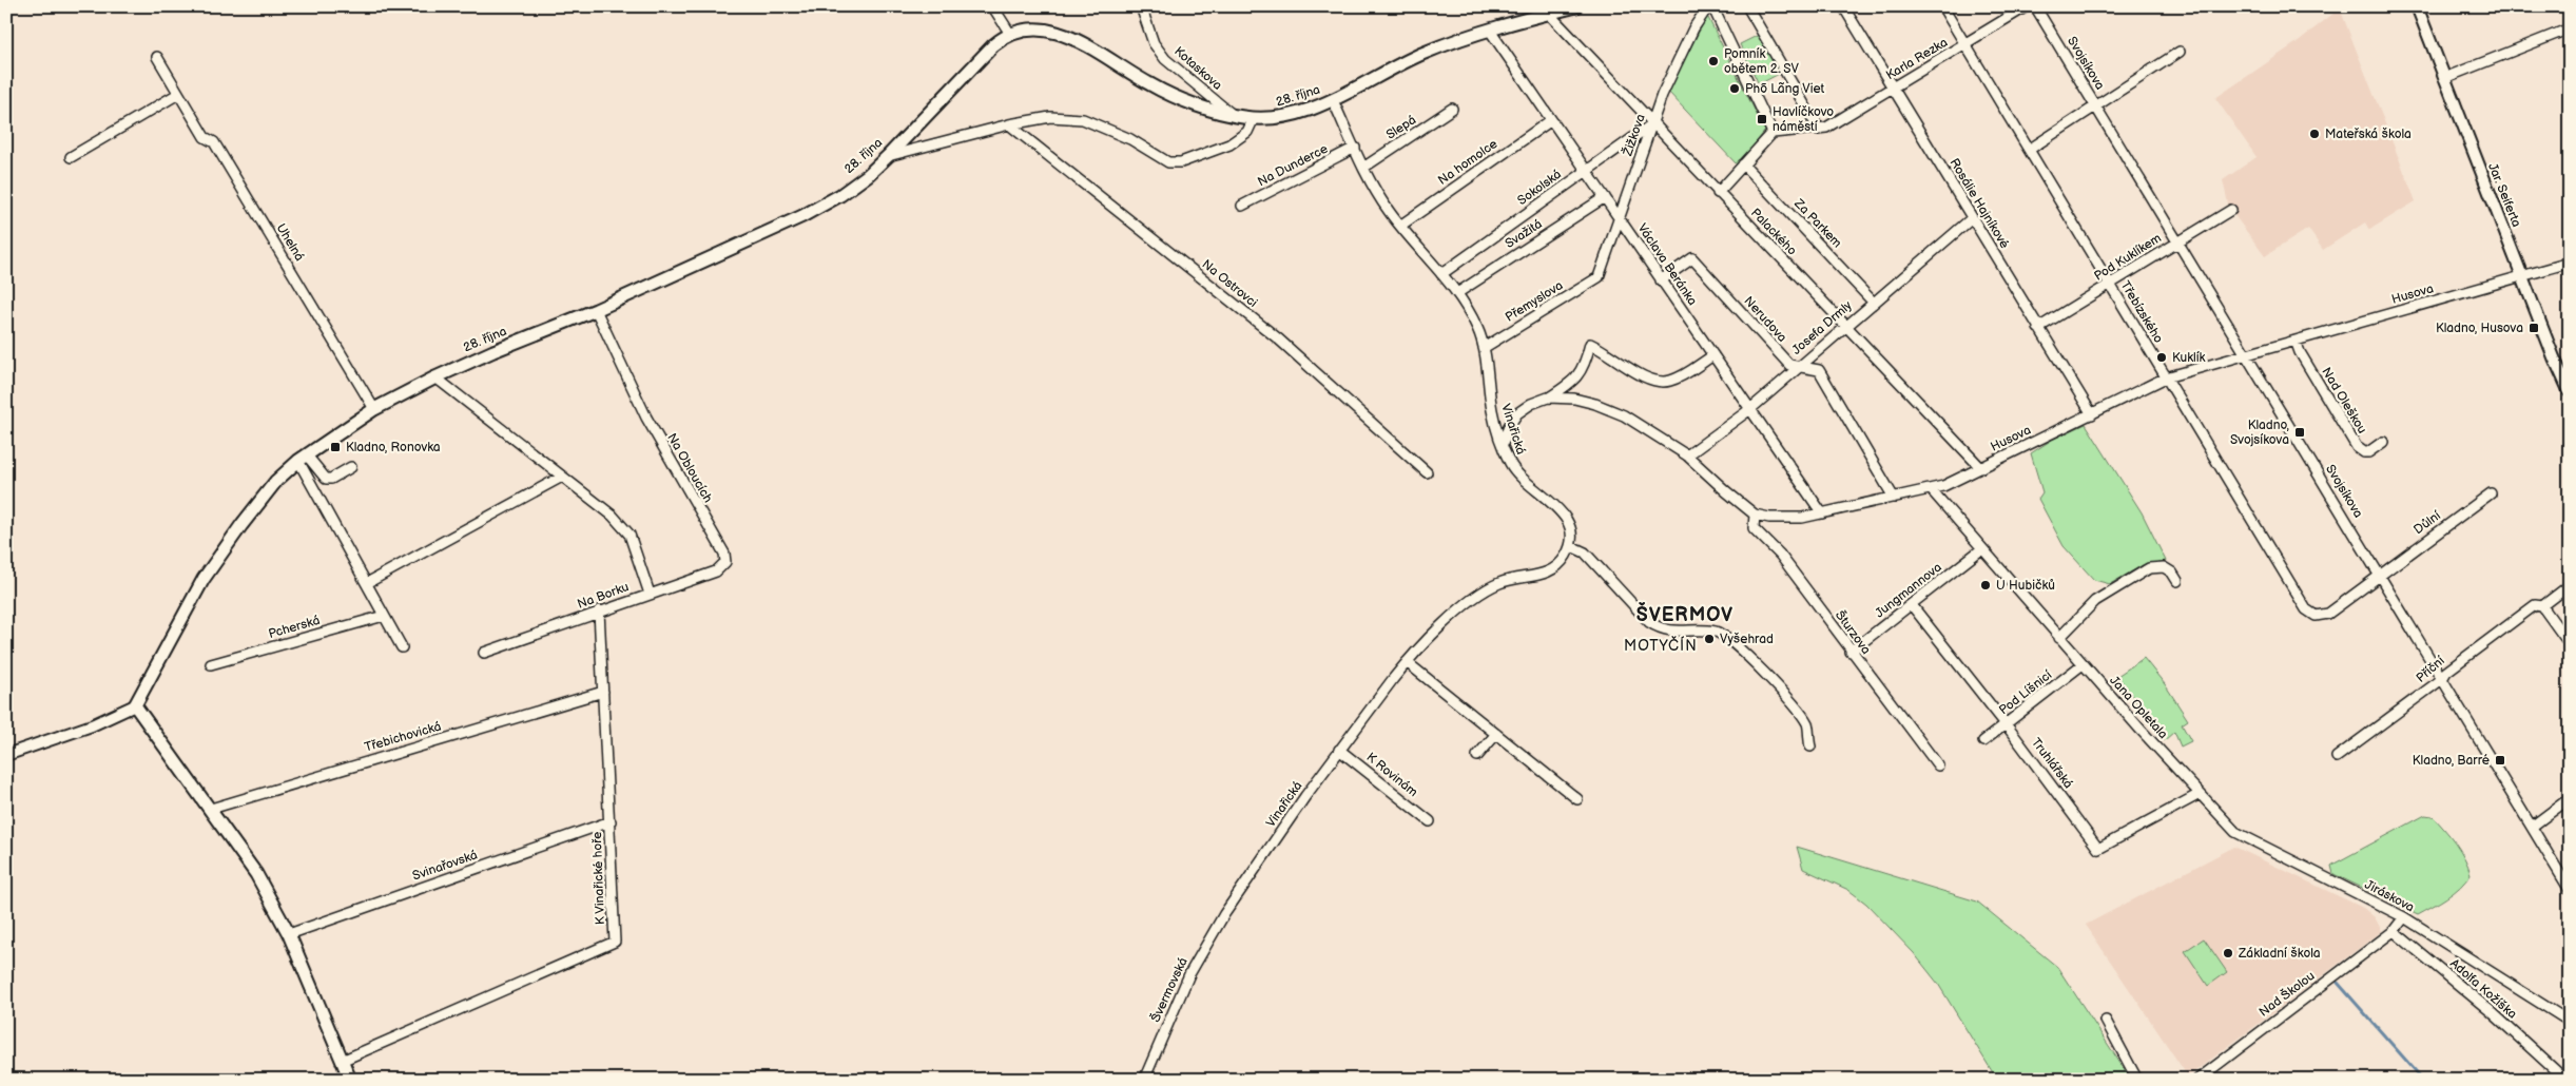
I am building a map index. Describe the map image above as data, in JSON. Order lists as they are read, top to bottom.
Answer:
{
  "streets": {
    "main road": ["28. října"],
    "street": [
      "Karla Rezka",
      "Svojsíkova",
      "Kotaskova",
      "Slepá",
      "Žižkova",
      "Na homolce",
      "Na Dunderce",
      "Sokolská",
      "Jar. Seiferta",
      "Rosálie Hajníkové",
      "Za Parkem",
      "Palackého",
      "Svažitá",
      "Uhelná",
      "Pod Kuklíkem",
      "Václava Beránka",
      "Na Ostrovci",
      "Husova",
      "Přemyslova",
      "Třebízského",
      "Nerudova",
      "Josefa Drmly",
      "Nad Oleškou",
      "Vinařická",
      "Na Obloucích",
      "Důlní",
      "Jungmannova",
      "Na Borku",
      "Pcherská",
      "Šturzova",
      "Příční",
      "Pod Líšnicí",
      "Jana Opletala",
      "Třebichovická",
      "Truhlářská",
      "K Rovinám",
      "Svinařovská",
      "K Vinařické hoře",
      "Jiráskova",
      "Adolfa Kožíška",
      "Švermovská",
      "Nad Školou"
    ]
  },
  "crossings": [
    ["Karla Rezka", "Rosálie Hajníkové"],
    ["Karla Rezka", "Třebízského"],
    ["Svojsíkova", "Pod Kuklíkem"],
    ["Svojsíkova", "Husova"],
    ["Svojsíkova", "Třebízského"],
    ["Svojsíkova", "Důlní"],
    ["Svojsíkova", "Příční"],
    ["Kotaskova", "28. října"],
    ["28. října", "Palackého"],
    ["28. října", "Uhelná"],
    ["28. října", "Václava Beránka"],
    ["28. října", "Vinařická"],
    ["28. října", "Na Obloucích"],
    ["28. října", "Na Borku"],
    ["Slepá", "Vinařická"],
    ["Žižkova", "Sokolská"],
    ["Žižkova", "Palackého"],
    ["Žižkova", "Václava Beránka"],
    ["Žižkova", "Přemyslova"],
    ["Na homolce", "Václava Beránka"],
    ["Na homolce", "Vinařická"],
    ["Na Dunderce", "Vinařická"],
    ["Sokolská", "Palackého"],
    ["Sokolská", "Václava Beránka"],
    ["Sokolská", "Vinařická"],
    ["Jar. Seiferta", "Husova"],
    ["Rosálie Hajníkové", "Pod Kuklíkem"],
    ["Rosálie Hajníkové", "Husova"],
    ["Rosálie Hajníkové", "Josefa Drmly"],
    ["Za Parkem", "Josefa Drmly"],
    ["Palackého", "Husova"],
    ["Palackého", "Josefa Drmly"],
    ["Svažitá", "Václava Beránka"],
    ["Svažitá", "Vinařická"],
    ["Pod Kuklíkem", "Třebízského"],
    ["Václava Beránka", "Husova"],
    ["Václava Beránka", "Nerudova"],
    ["Václava Beránka", "Josefa Drmly"],
    ["Husova", "Třebízského"],
    ["Husova", "Nerudova"],
    ["Husova", "Nad Oleškou"],
    ["Husova", "Šturzova"],
    ["Husova", "Jana Opletala"],
    ["Přemyslova", "Vinařická"],
    ["Třebízského", "Důlní"],
    ["Nerudova", "Josefa Drmly"],
    ["Vinařická", "K Rovinám"],
    ["Vinařická", "Švermovská"],
    ["Na Obloucích", "Na Borku"],
    ["Jungmannova", "Šturzova"],
    ["Jungmannova", "Jana Opletala"],
    ["Jungmannova", "Truhlářská"],
    ["Na Borku", "K Vinařické hoře"],
    ["Pod Líšnicí", "Jana Opletala"],
    ["Pod Líšnicí", "Truhlářská"],
    ["Jana Opletala", "Truhlářská"],
    ["Jana Opletala", "Jiráskova"],
    ["Třebichovická", "K Vinařické hoře"],
    ["Truhlářská", "Jiráskova"],
    ["Svinařovská", "K Vinařické hoře"],
    ["Adolfa Kožíška", "Nad Školou"]
  ],
  "districts": ["ŠVERMOV", "MOTYČÍN"],
  "places": {
    "other": [
      "Pomník obětem 2. SV",
      "Phõ Lãng Viet",
      "Mateřská škola",
      "Kuklík",
      "U Hubičků",
      "Vyšehrad",
      "Základní škola"
    ],
    "transit": [
      "Havlíčkovo náměstí",
      "Kladno, Husova",
      "Kladno, Svojsíkova",
      "Kladno, Ronovka",
      "Kladno, Barré"
    ]
  }
}
